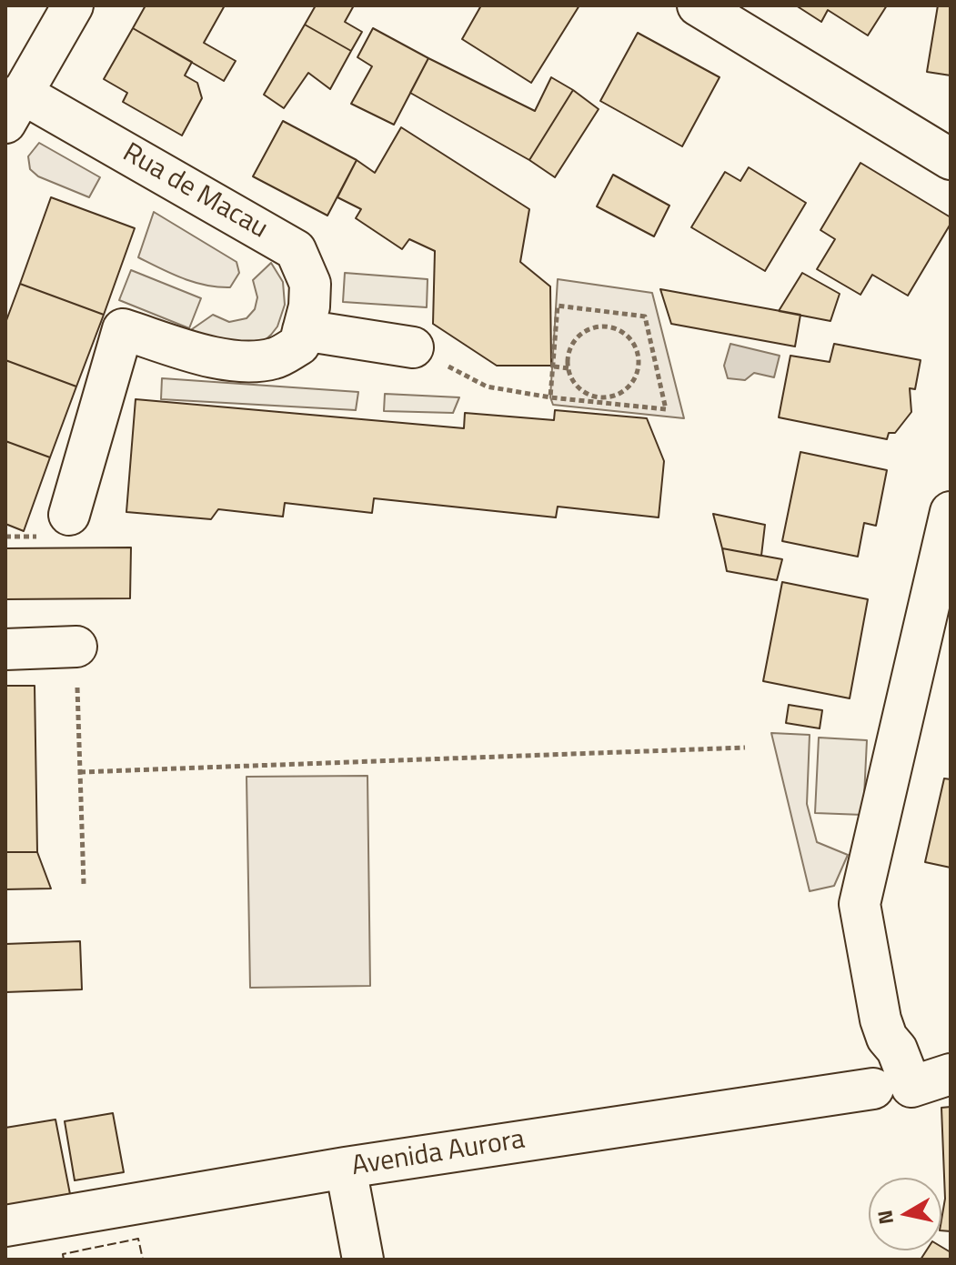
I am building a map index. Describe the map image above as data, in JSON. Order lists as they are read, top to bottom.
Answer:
{
  "streets": {
    "street": ["Rua de Macau", "Avenida Aurora"]
  },
  "north": "left"
}
